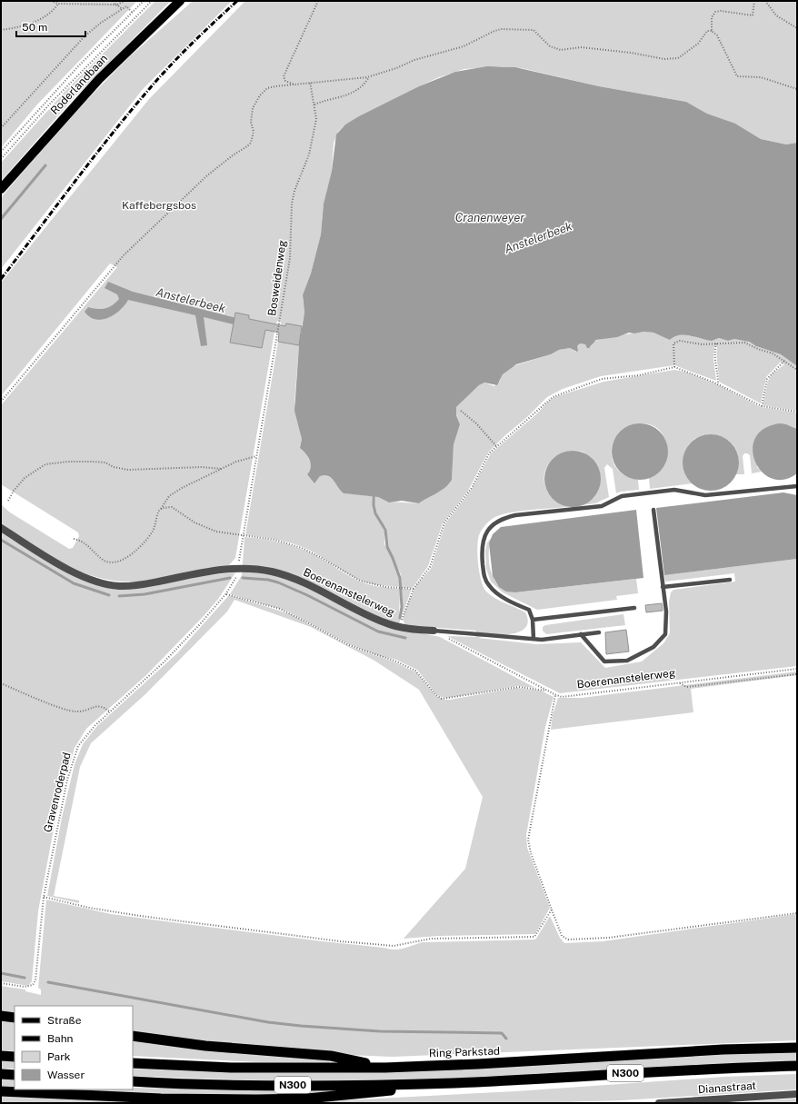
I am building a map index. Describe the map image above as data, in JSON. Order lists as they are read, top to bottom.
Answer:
{
  "streets": {
    "highway": ["Ring Parkstad", "N300"],
    "main road": ["Roderlandbaan"],
    "street": ["Boerenanstelerweg", "Dianastraat"],
    "path": ["Bosweidenweg", "Gravenroderpad"]
  },
  "crossings": [
    ["Bosweidenweg", "Boerenanstelerweg"],
    ["Bosweidenweg", "Gravenroderpad"],
    ["Boerenanstelerweg", "Gravenroderpad"],
    ["Ring Parkstad", "N300"]
  ],
  "water": ["Cranenweyer", "Anstelerbeek"],
  "parks": ["Kaffebergsbos"],
  "legend": [
    "Straße",
    "Bahn",
    "Park",
    "Wasser"
  ],
  "scale_bar": "50 m"
}
